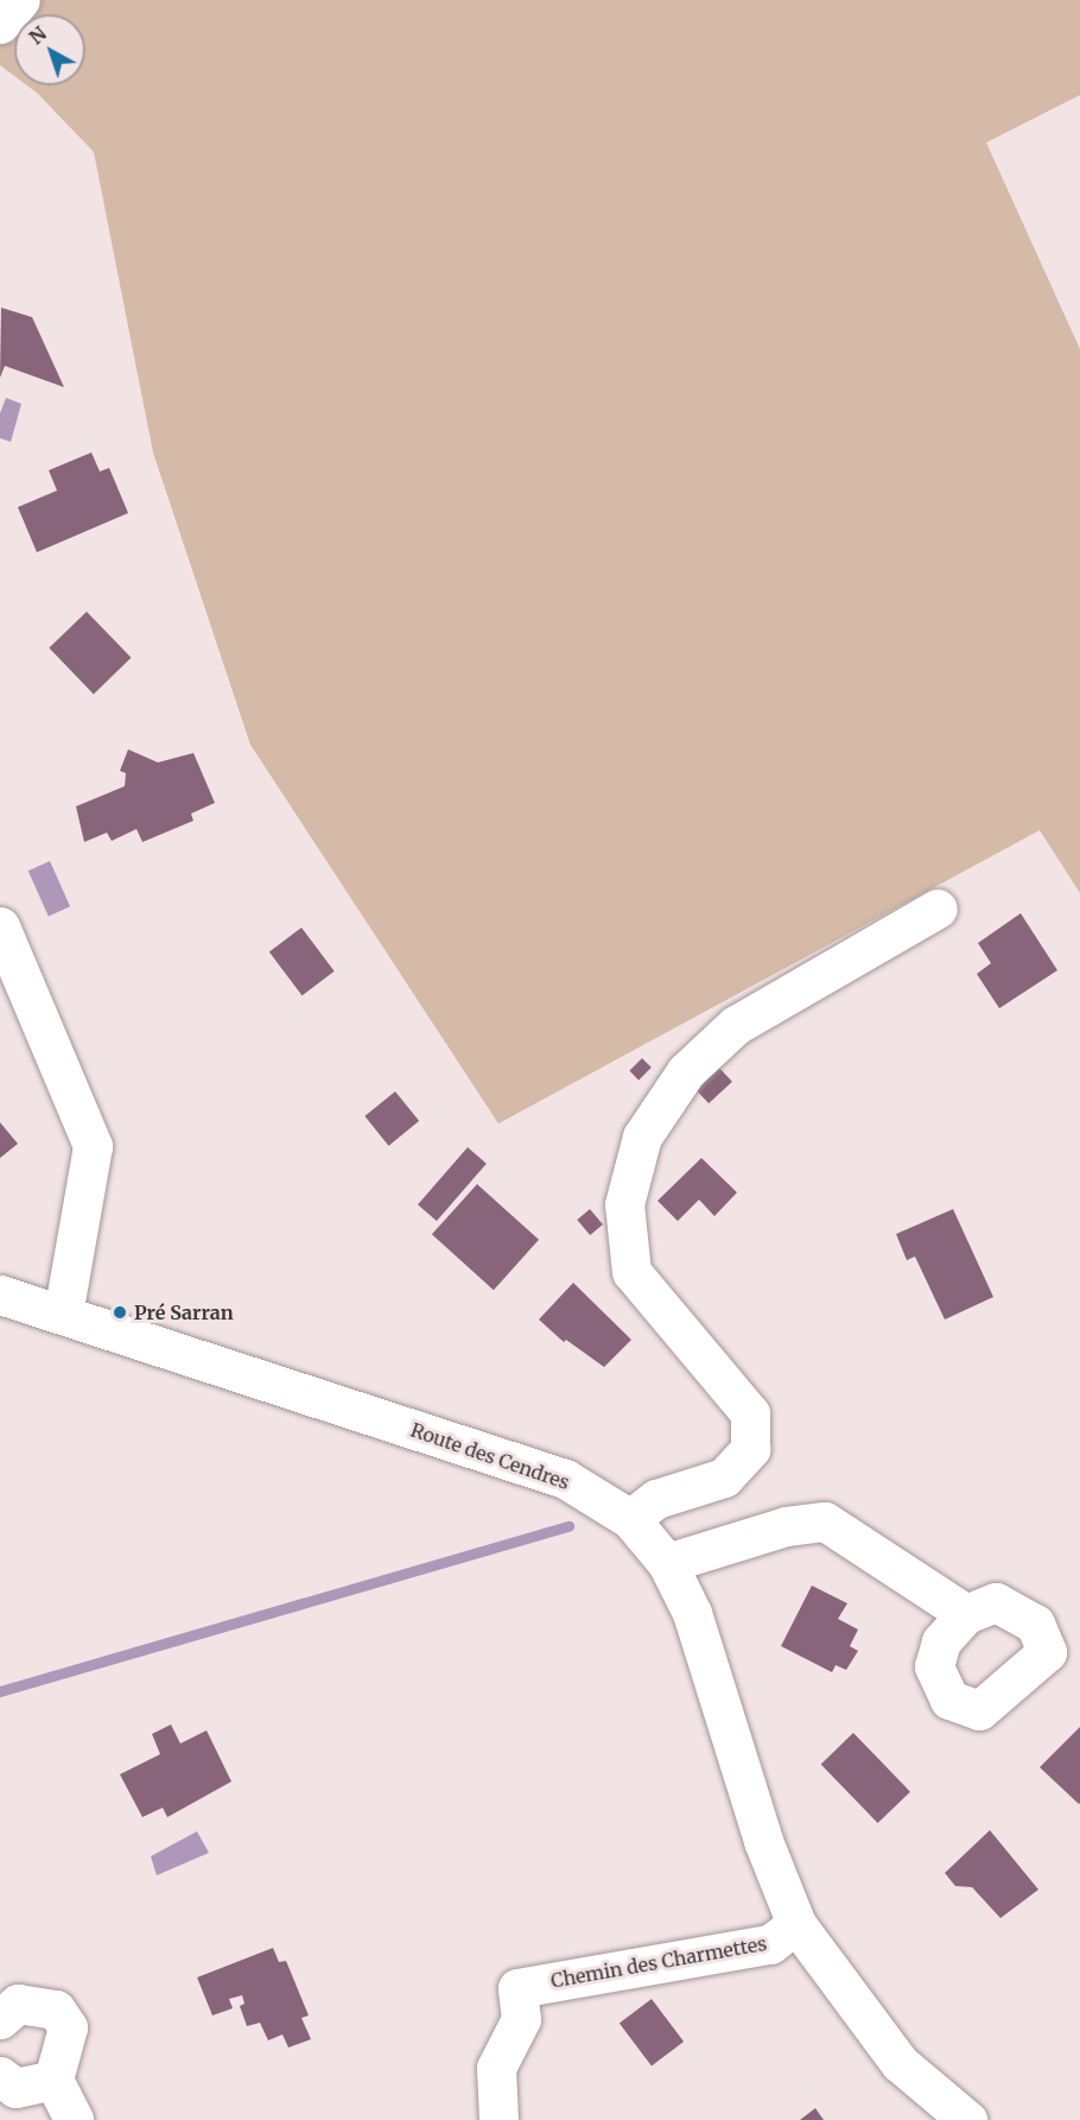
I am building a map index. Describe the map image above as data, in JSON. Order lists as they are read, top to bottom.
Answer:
{
  "streets": {
    "street": ["Route des Cendres", "Chemin des Charmettes"]
  },
  "crossings": [
    ["Route des Cendres", "Chemin des Charmettes"]
  ],
  "places": ["Pré Sarran"],
  "north": "top left"
}
